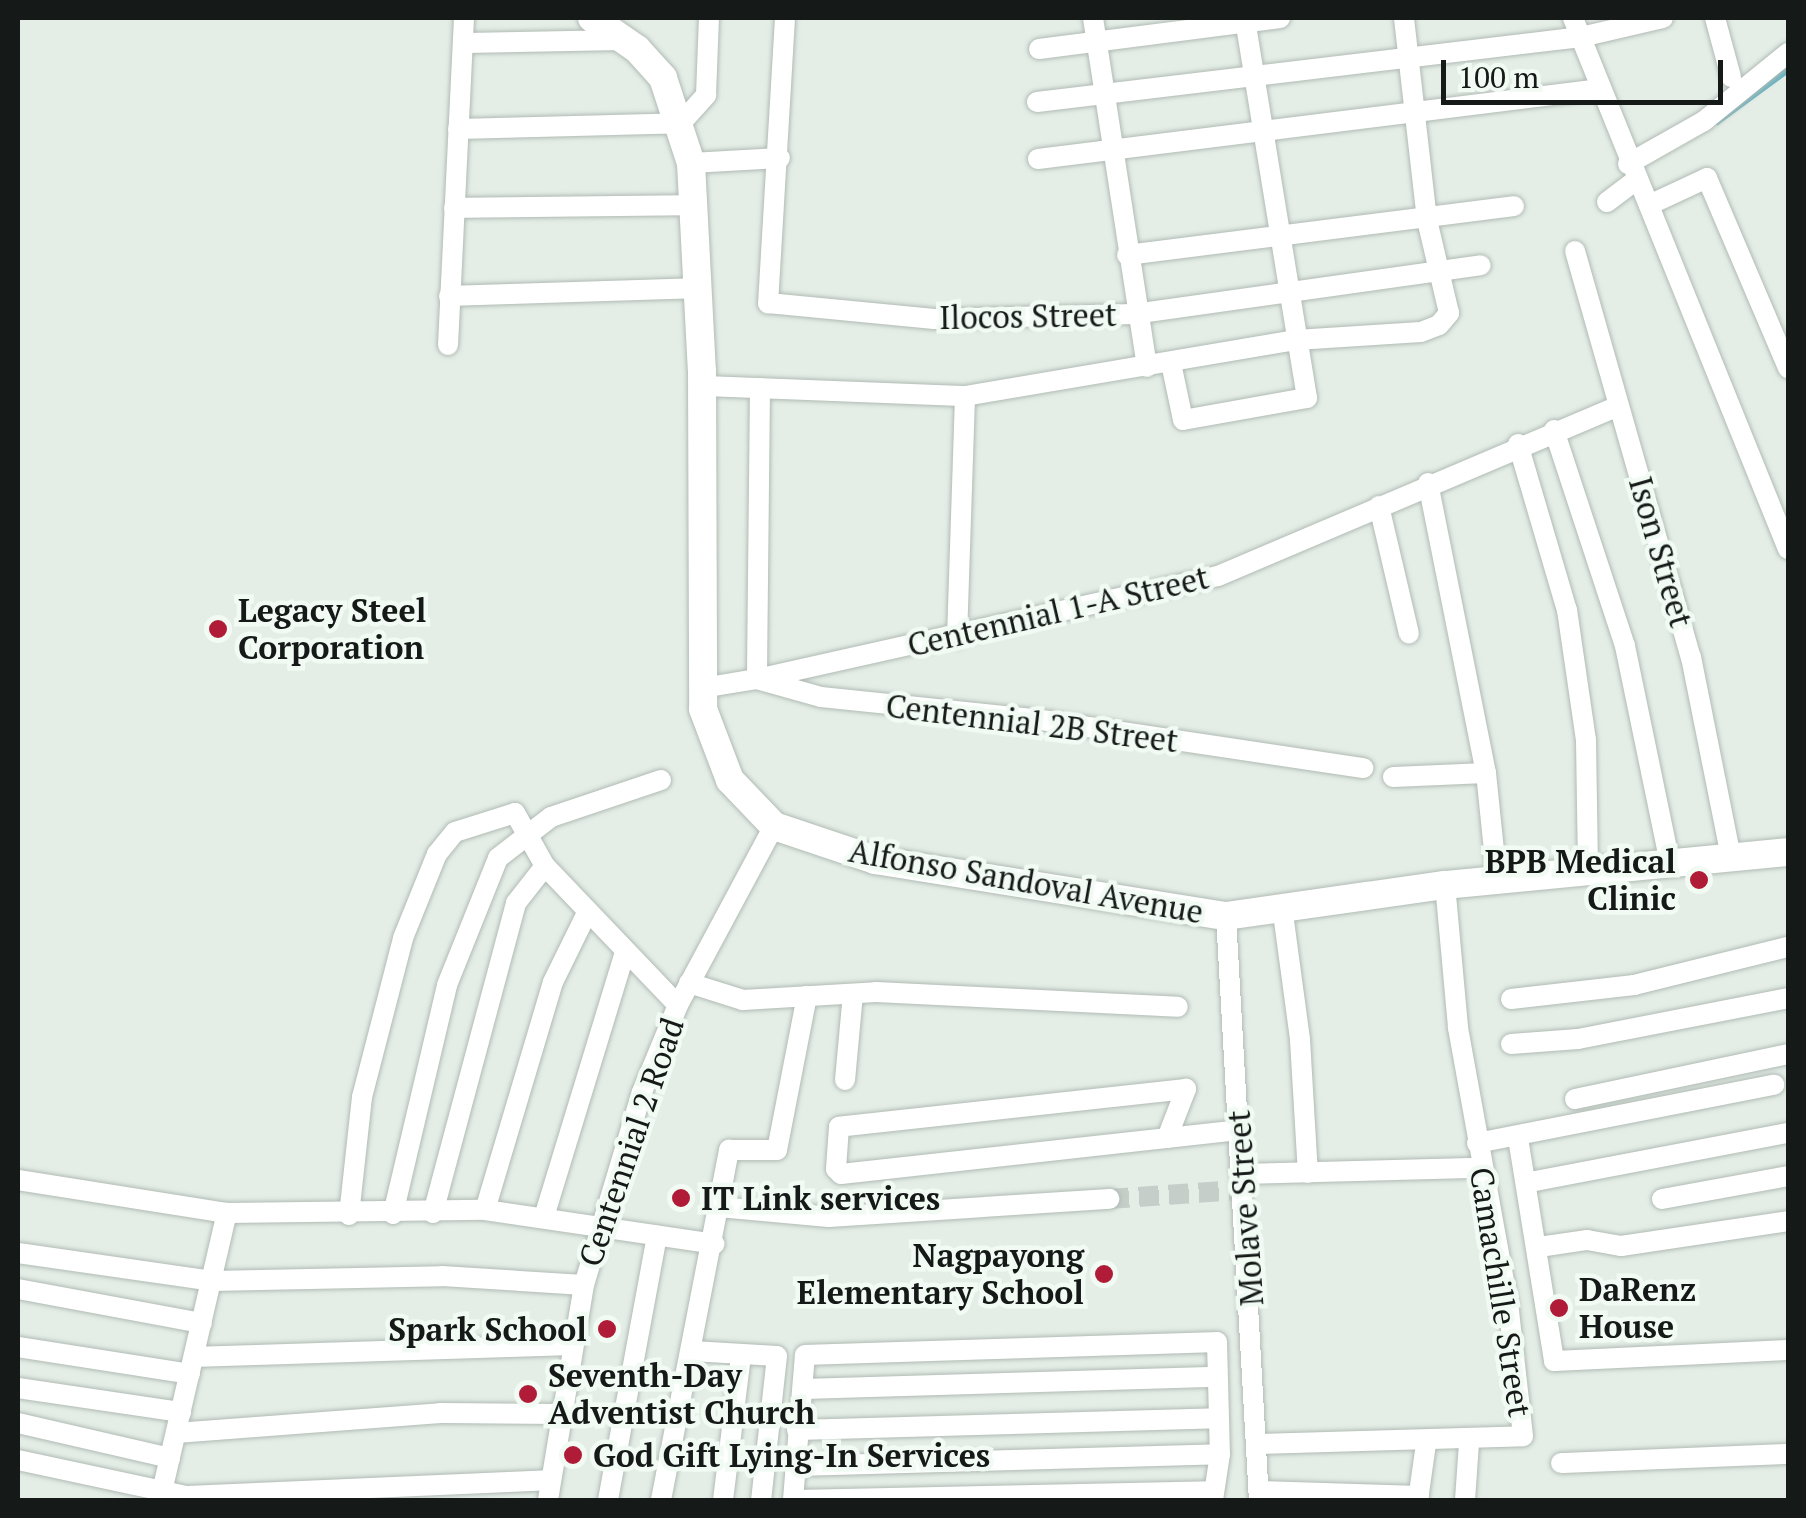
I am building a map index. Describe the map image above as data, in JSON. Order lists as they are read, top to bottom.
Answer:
{
  "streets": {
    "main road": ["Alfonso Sandoval Avenue"],
    "street": [
      "Ilocos Street",
      "Ison Street",
      "Centennial 1-A Street",
      "Centennial 2B Street",
      "Centennial 2 Road",
      "Molave Street",
      "Camachille Street"
    ]
  },
  "crossings": [
    ["Ison Street", "Centennial 1-A Street"],
    ["Ison Street", "Alfonso Sandoval Avenue"],
    ["Centennial 1-A Street", "Centennial 2B Street"],
    ["Centennial 2B Street", "Alfonso Sandoval Avenue"],
    ["Alfonso Sandoval Avenue", "Centennial 2 Road"],
    ["Alfonso Sandoval Avenue", "Molave Street"],
    ["Alfonso Sandoval Avenue", "Camachille Street"],
    ["Molave Street", "Camachille Street"]
  ],
  "places": [
    "Legacy Steel Corporation",
    "BPB Medical Clinic",
    "IT Link services",
    "Nagpayong Elementary School",
    "DaRenz House",
    "Spark School",
    "Seventh-Day Adventist Church",
    "God Gift Lying-In Services"
  ],
  "scale_bar": "100 m"
}
